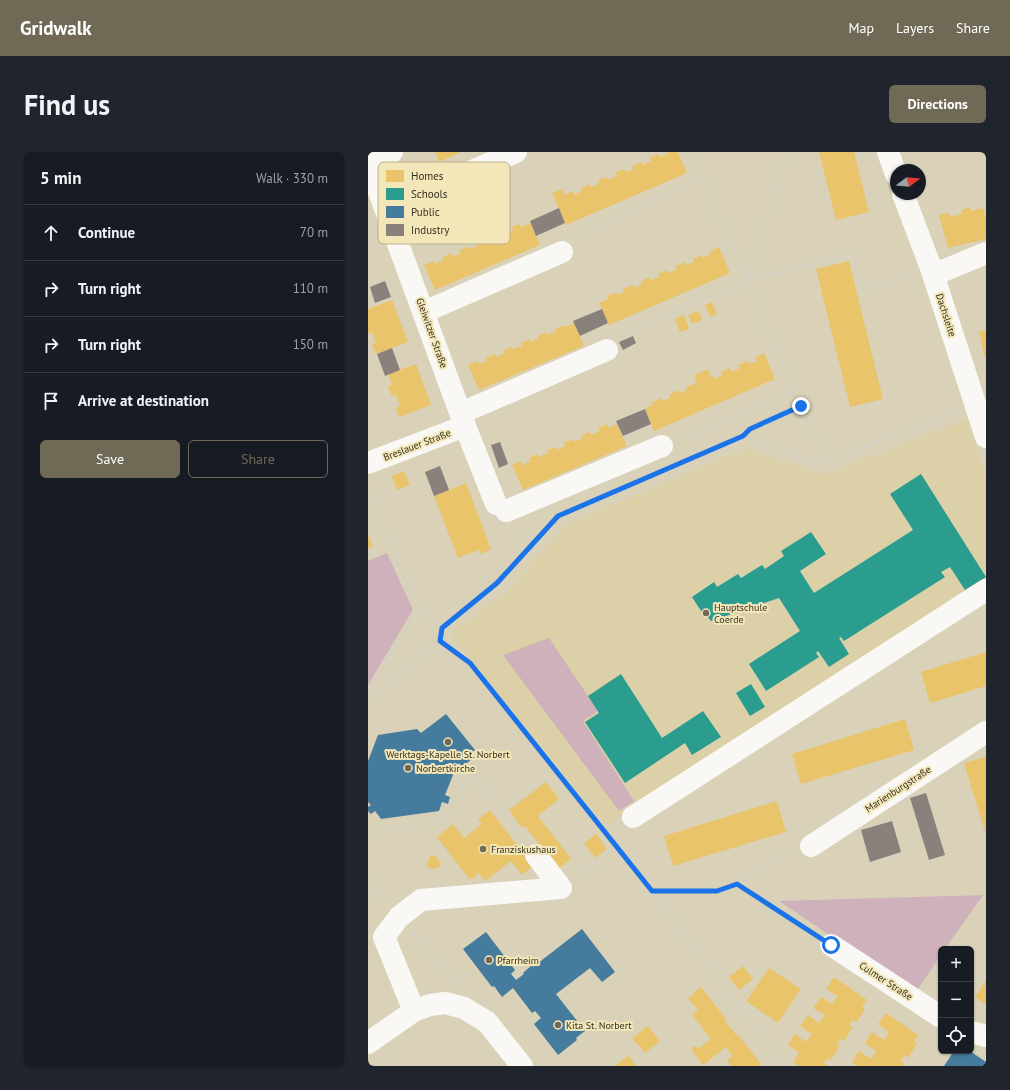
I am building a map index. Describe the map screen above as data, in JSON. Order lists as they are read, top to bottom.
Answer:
{
  "streets": {
    "street": [
      "Dachsleite",
      "Gleiwitzer Straße",
      "Breslauer Straße",
      "Marienburgstraße",
      "Culmer Straße"
    ]
  },
  "crossings": [
    ["Gleiwitzer Straße", "Breslauer Straße"]
  ],
  "places": [
    "Hauptschule Coerde",
    "Werktags-Kapelle St. Norbert",
    "Norbertkirche",
    "Franziskushaus",
    "Pfarrheim",
    "Kita St. Norbert"
  ],
  "legend": [
    "Homes",
    "Schools",
    "Public",
    "Industry"
  ],
  "north": "right",
  "page": {
    "header": "Gridwalk",
    "nav": ["Map", "Layers", "Share"],
    "buttons": [
      "Directions",
      ["Save", "Share"]
    ],
    "title": "Find us",
    "heading": ["5 min", "Walk · 330 m"],
    "list": [
      ["Continue", "70 m"],
      ["Turn right", "110 m"],
      ["Turn right", "150 m"],
      "Arrive at destination"
    ],
    "map_buttons": ["+", "−"]
  }
}
